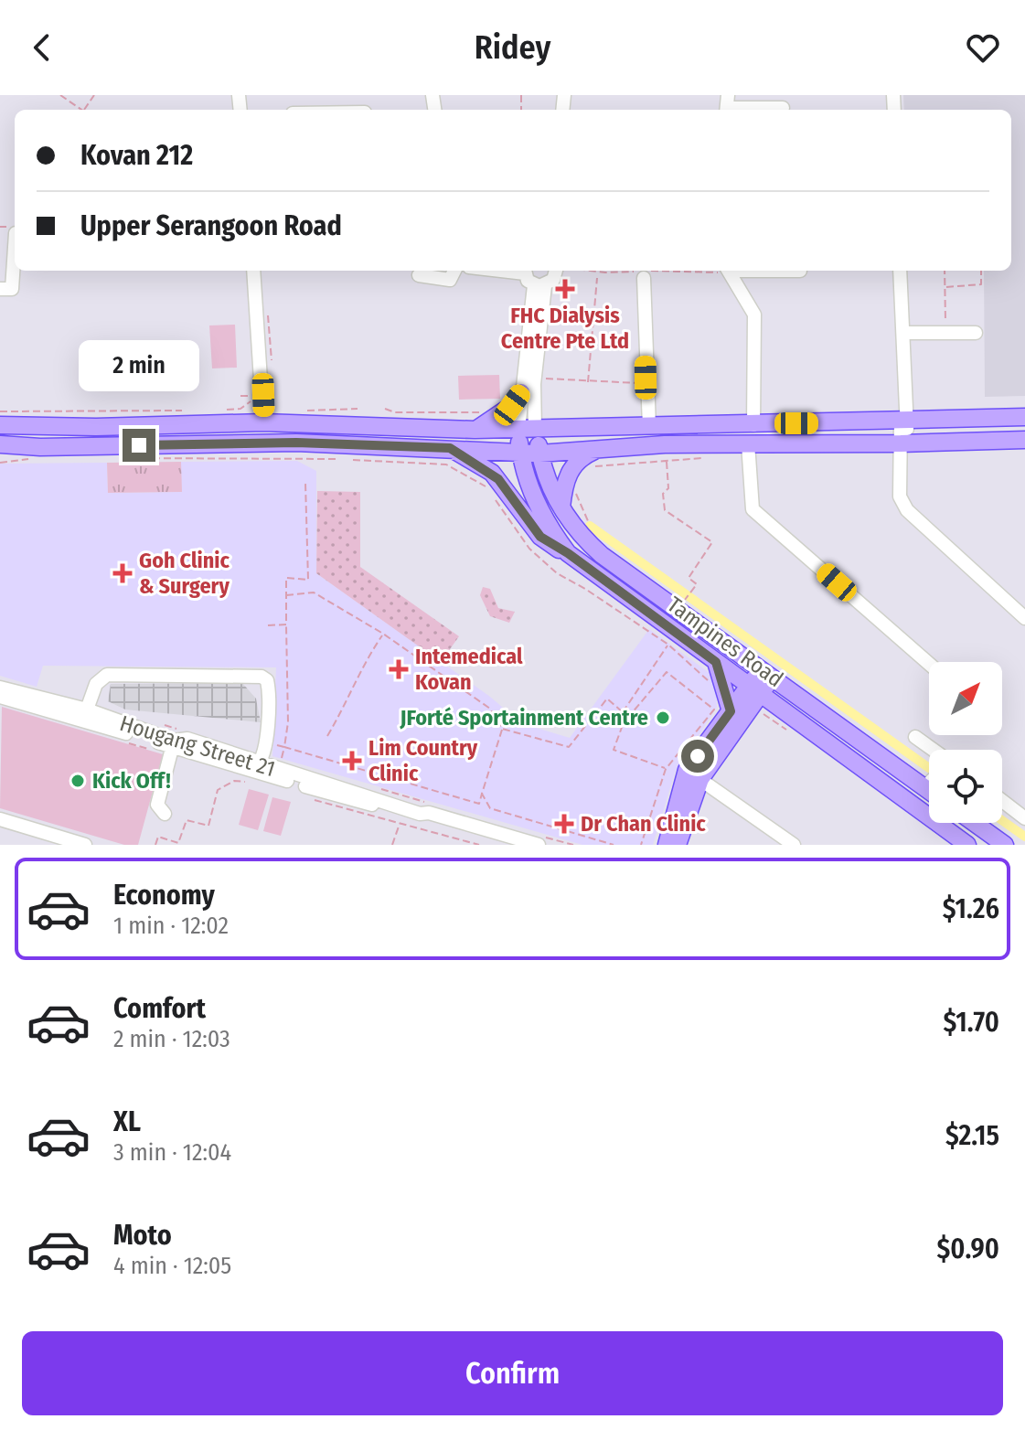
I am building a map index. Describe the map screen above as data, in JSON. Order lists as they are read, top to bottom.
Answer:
{
  "streets": {
    "main road": ["Tampines Road"],
    "street": ["Hougang Street 21"]
  },
  "places": {
    "health": [
      "FHC Dialysis Centre Pte Ltd",
      "Goh Clinic & Surgery",
      "Intemedical Kovan",
      "Lim Country Clinic",
      "Dr Chan Clinic"
    ],
    "other": ["JForté Sportainment Centre", "Kick Off!"]
  },
  "north": "top right",
  "page": {
    "header": "Ridey",
    "banner": ["Kovan 212", "Upper Serangoon Road"],
    "bubble": "2 min",
    "list": [
      {
        "name": "Economy",
        "note": "1 min · 12:02",
        "value": "$1.26"
      },
      {
        "name": "Comfort",
        "note": "2 min · 12:03",
        "value": "$1.70"
      },
      {
        "name": "XL",
        "note": "3 min · 12:04",
        "value": "$2.15"
      },
      {
        "name": "Moto",
        "note": "4 min · 12:05",
        "value": "$0.90"
      }
    ],
    "buttons": "Confirm"
  }
}
